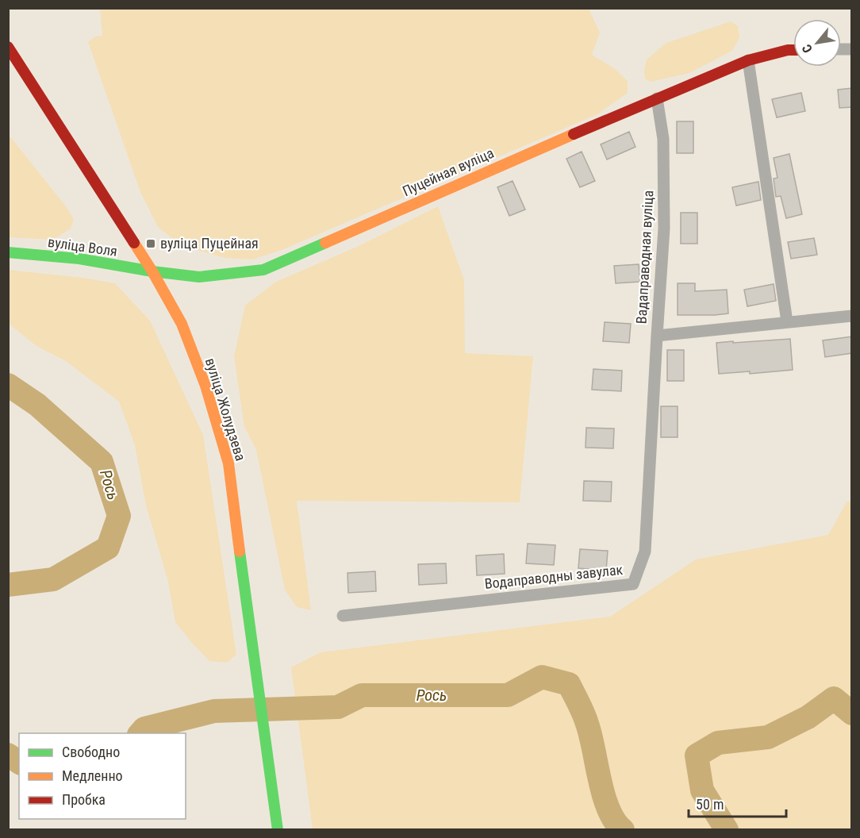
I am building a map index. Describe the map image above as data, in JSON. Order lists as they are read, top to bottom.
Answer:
{
  "streets": {
    "main road": ["Пуцейная вуліца", "вуліца Воля", "вуліца Жолудзева"],
    "street": ["Вадаправодная вуліца", "Водаправодны завулак"]
  },
  "crossings": [
    ["Пуцейная вуліца", "вуліца Воля"],
    ["Пуцейная вуліца", "Вадаправодная вуліца"],
    ["Пуцейная вуліца", "вуліца Жолудзева"],
    ["вуліца Воля", "вуліца Жолудзева"],
    ["Вадаправодная вуліца", "Водаправодны завулак"]
  ],
  "water": ["Рось"],
  "places": {
    "transit": ["вуліца Пуцейная"]
  },
  "legend": ["Свободно", "Медленно", "Пробка"],
  "scale_bar": "50 m",
  "north": "bottom left"
}
